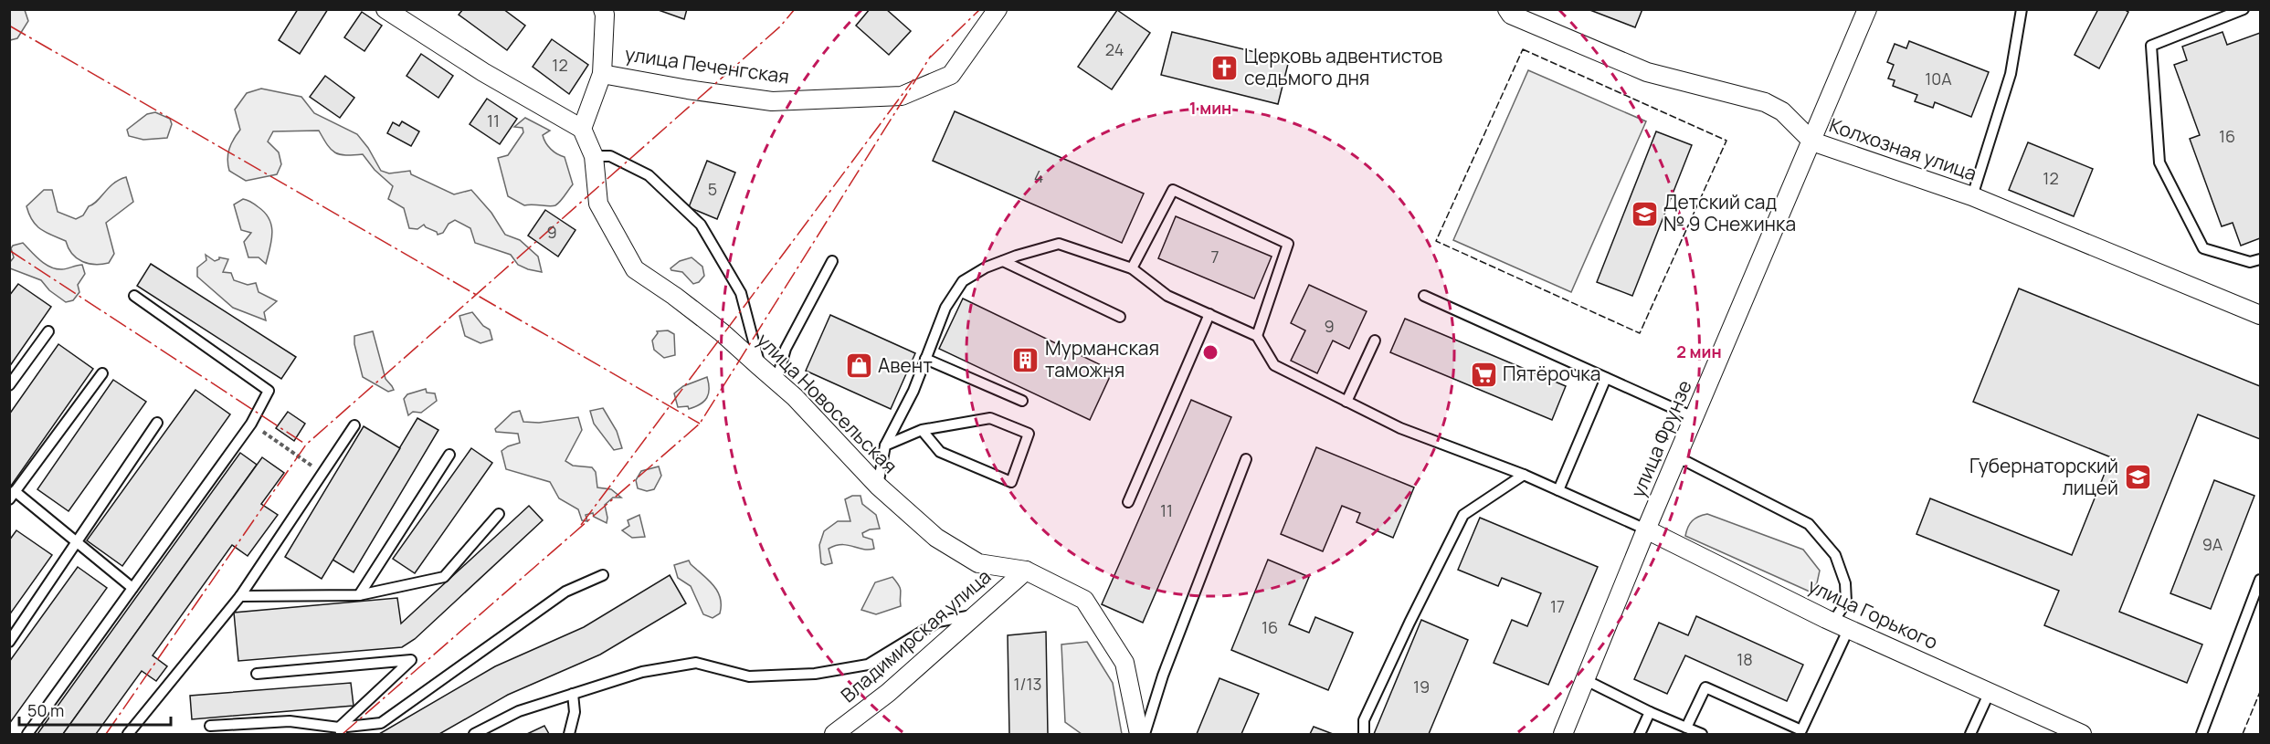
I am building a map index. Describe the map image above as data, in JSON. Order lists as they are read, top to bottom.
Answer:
{
  "streets": {
    "street": [
      "улица Печенгская",
      "Колхозная улица",
      "улица Новосельская",
      "улица Фрунзе",
      "улица Горького",
      "Владимирская улица"
    ]
  },
  "crossings": [
    ["Колхозная улица", "улица Фрунзе"],
    ["улица Новосельская", "Владимирская улица"],
    ["улица Фрунзе", "улица Горького"]
  ],
  "places": {
    "church": ["Церковь адвентистов седьмого дня"],
    "school or university": ["Детский сад № 9 Снежинка", "Губернаторский лицей"],
    "building": ["Мурманская таможня"],
    "shop": ["Авент"],
    "supermarket": ["Пятёрочка"]
  },
  "house_numbers": [
    "24",
    "12",
    "10А",
    "11",
    "16",
    "4",
    "12",
    "5",
    "9",
    "7",
    "9",
    "11",
    "9А",
    "17",
    "16",
    "18",
    "1/13",
    "19"
  ],
  "scale_bar": "50 m",
  "rings": ["1 мин", "2 мин"]
}
